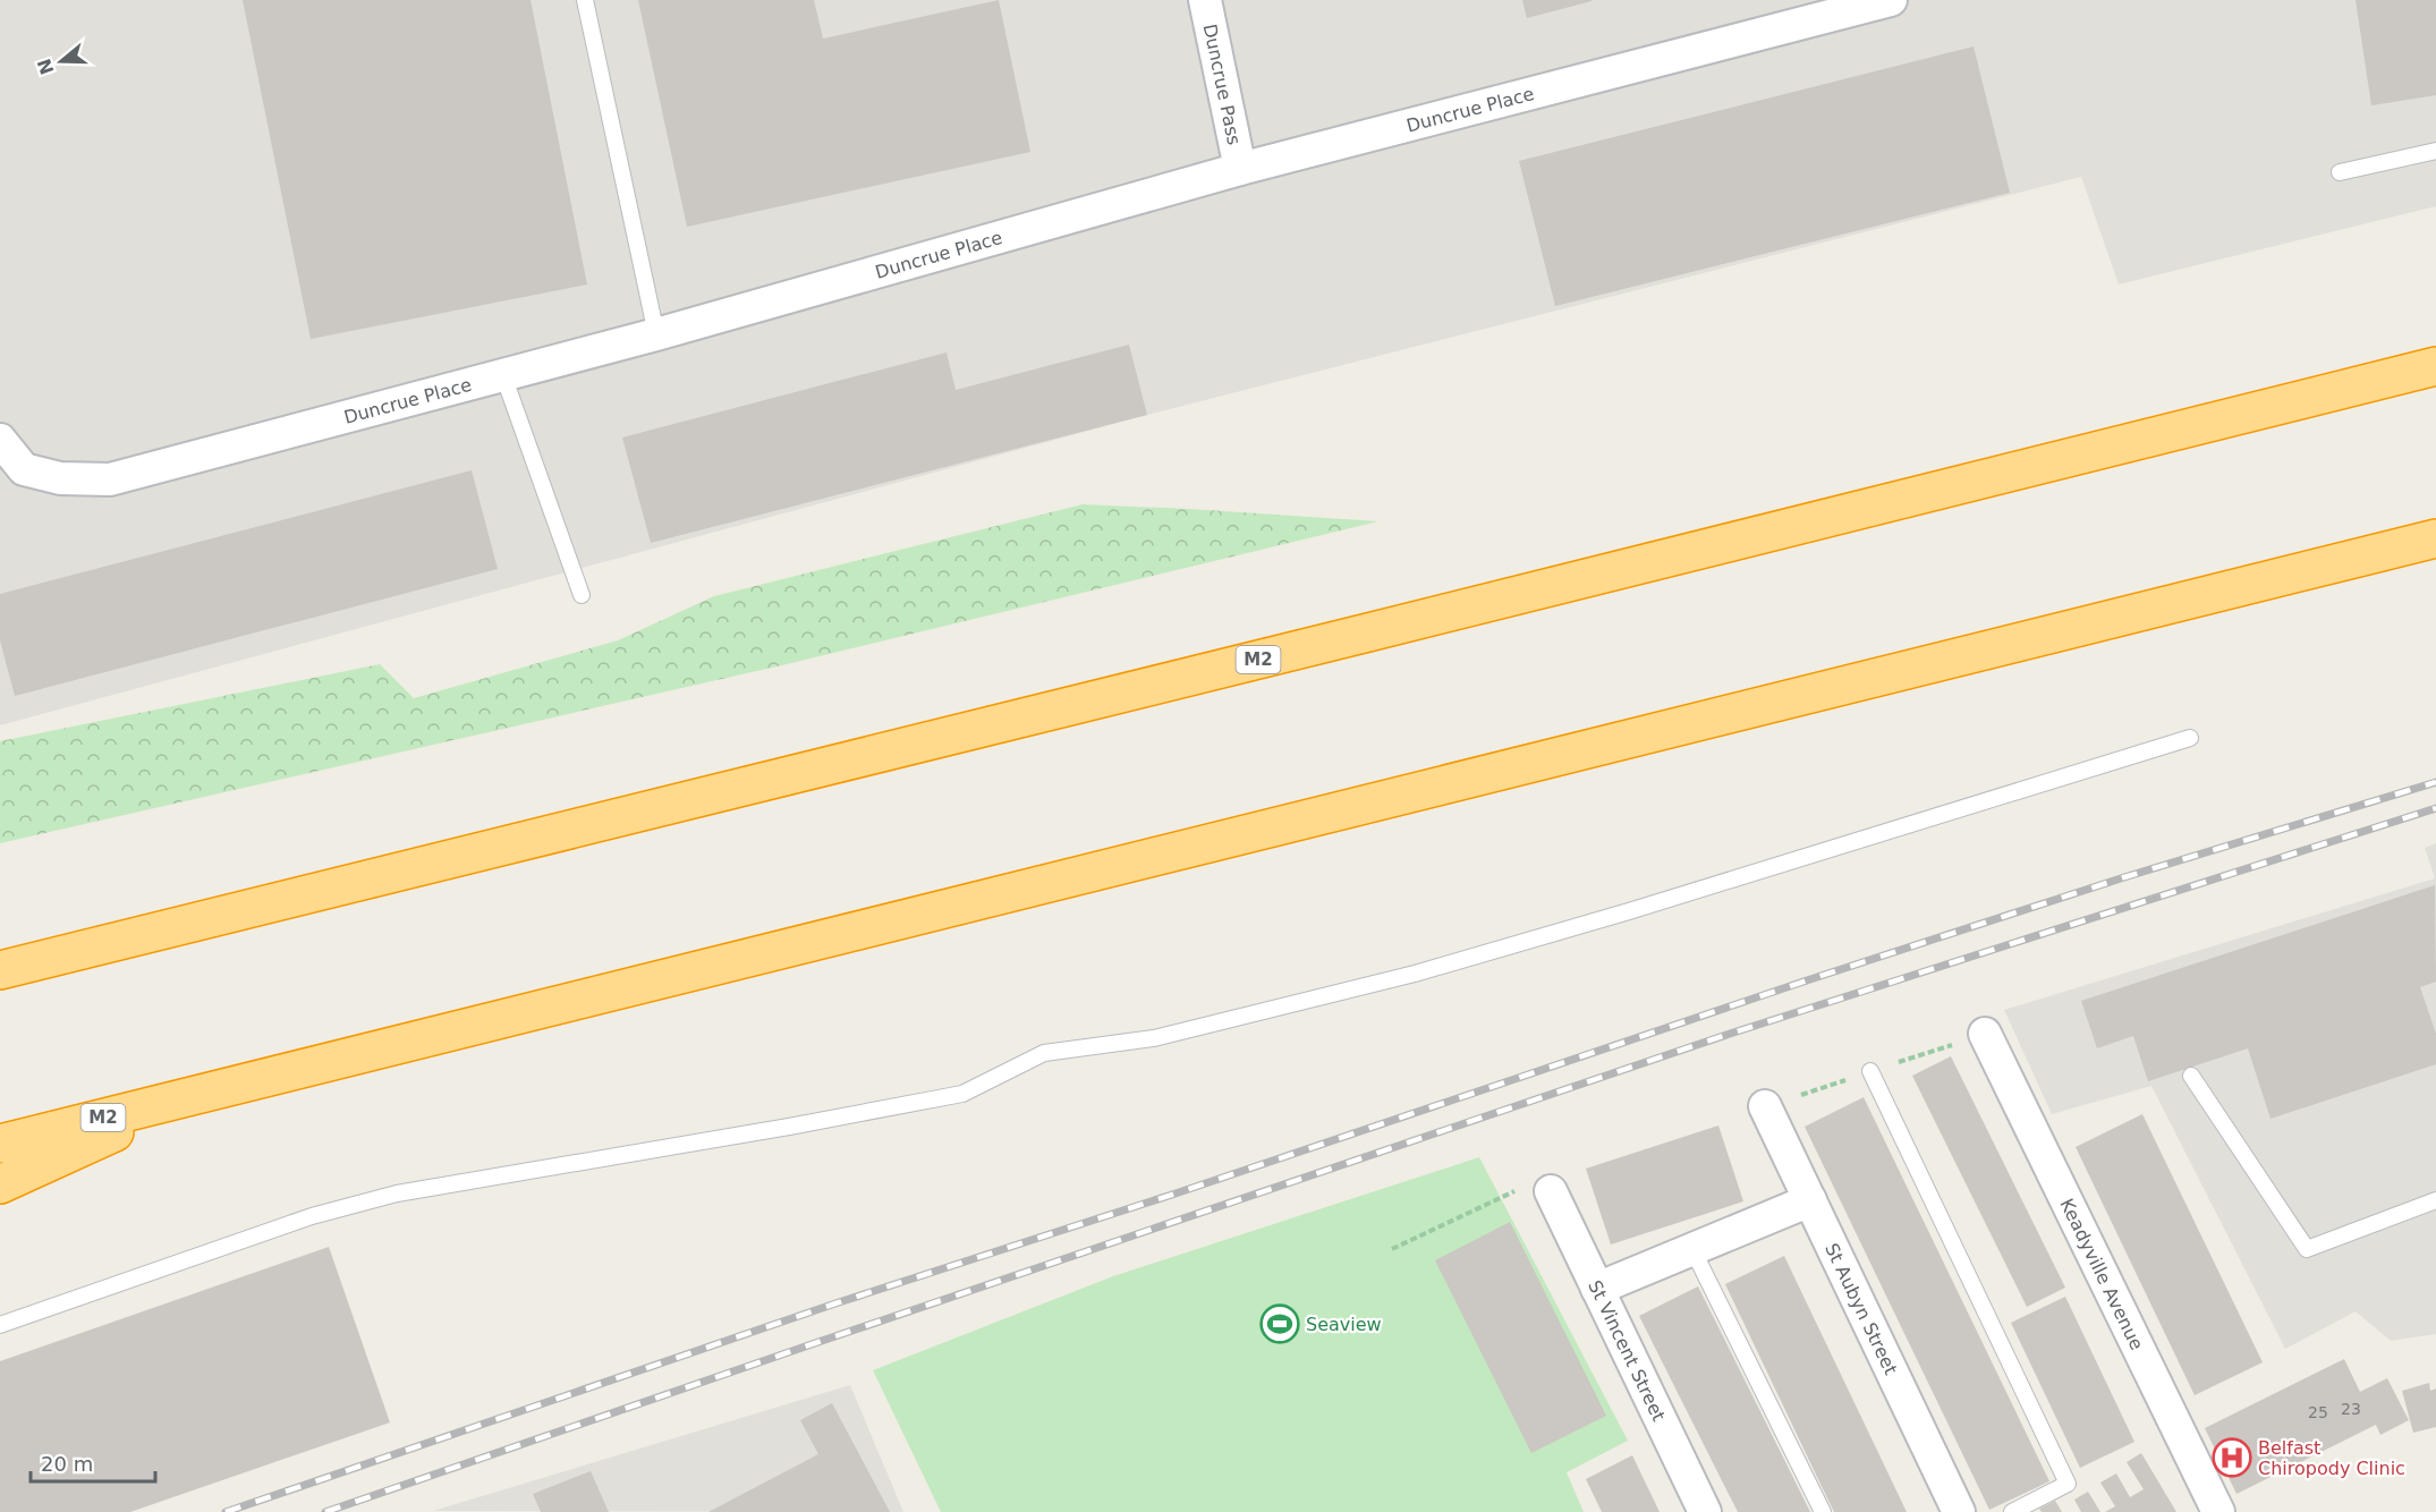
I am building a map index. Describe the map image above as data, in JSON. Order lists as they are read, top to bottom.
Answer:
{
  "streets": {
    "highway": ["M2"],
    "street": [
      "Duncrue Pass",
      "Duncrue Place",
      "Keadyville Avenue",
      "St Aubyn Street",
      "St Vincent Street"
    ]
  },
  "crossings": [
    ["Duncrue Pass", "Duncrue Place"]
  ],
  "places": {
    "sports": ["Seaview"],
    "hospital": ["Belfast Chiropody Clinic"]
  },
  "house_numbers": ["23", "25"],
  "scale_bar": "20 m",
  "north": "left"
}
